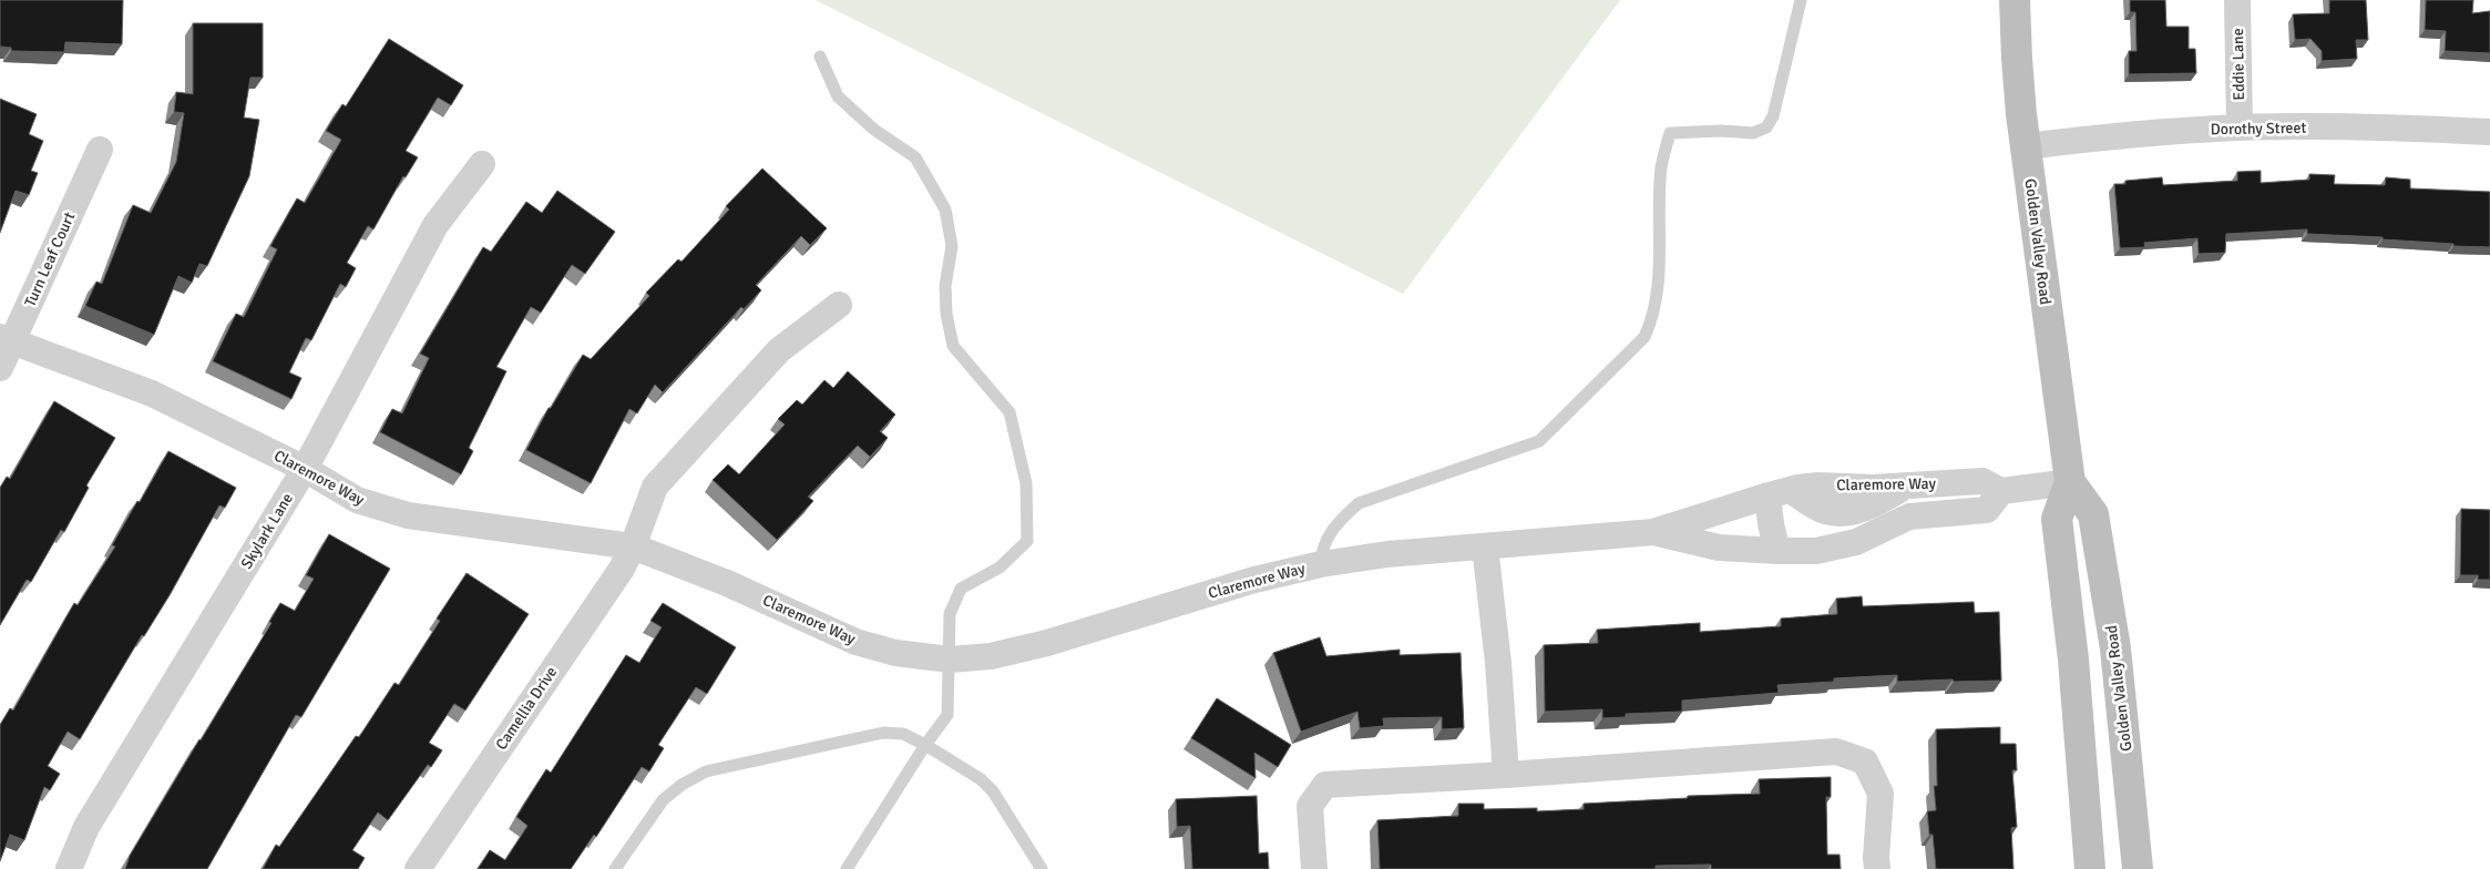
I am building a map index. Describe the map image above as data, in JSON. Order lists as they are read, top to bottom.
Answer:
{
  "streets": {
    "main road": ["Golden Valley Road"],
    "street": [
      "Eddie Lane",
      "Dorothy Street",
      "Turn Leaf Court",
      "Claremore Way",
      "Skylark Lane",
      "Camellia Drive"
    ]
  },
  "crossings": [
    ["Eddie Lane", "Dorothy Street"],
    ["Dorothy Street", "Golden Valley Road"],
    ["Golden Valley Road", "Claremore Way"],
    ["Turn Leaf Court", "Claremore Way"],
    ["Claremore Way", "Skylark Lane"],
    ["Claremore Way", "Camellia Drive"]
  ]
}
